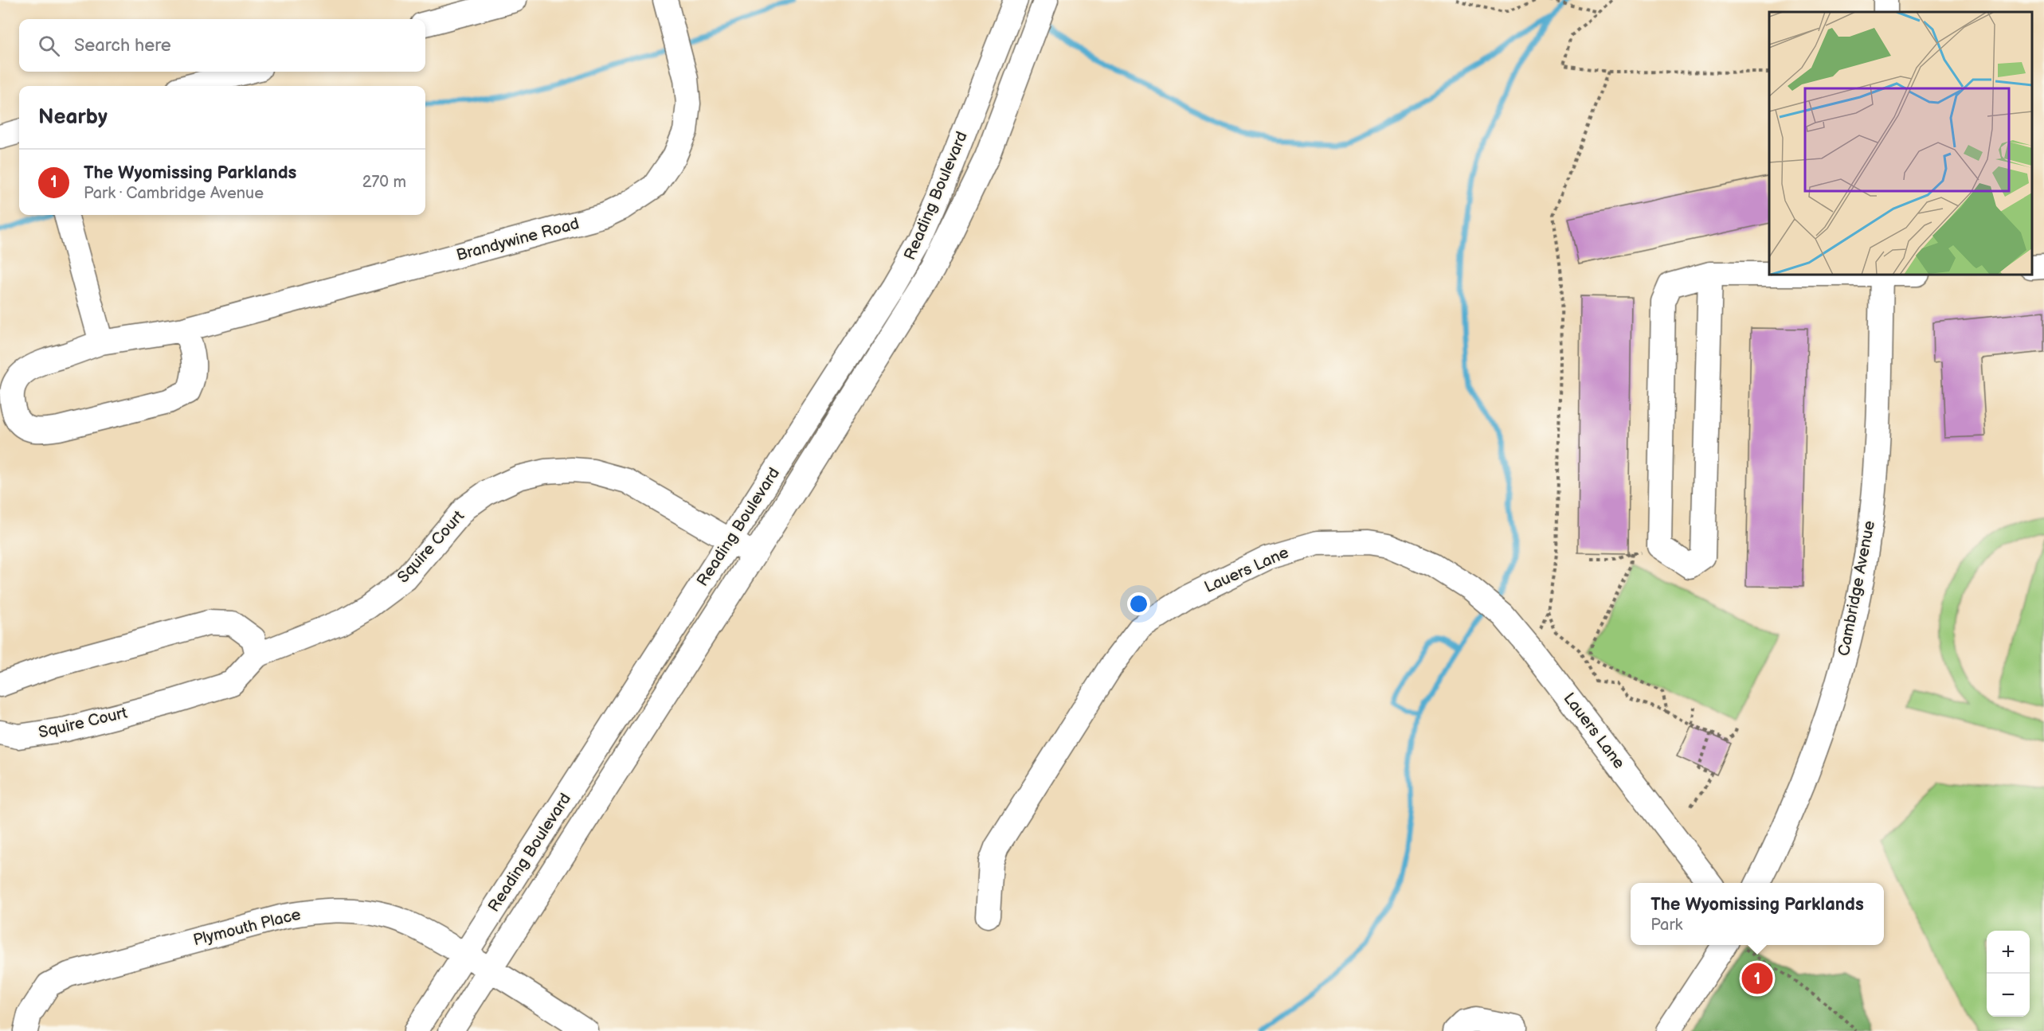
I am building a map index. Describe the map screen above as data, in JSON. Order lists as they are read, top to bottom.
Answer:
{
  "streets": {
    "street": [
      "Reading Boulevard",
      "Brandywine Road",
      "Squire Court",
      "Lauers Lane",
      "Cambridge Avenue",
      "Plymouth Place"
    ]
  },
  "crossings": [
    ["Reading Boulevard", "Squire Court"],
    ["Reading Boulevard", "Plymouth Place"]
  ],
  "page": {
    "search": "Search here",
    "heading": "Nearby",
    "list": [
      {
        "mark": "1",
        "name": "The Wyomissing Parklands",
        "note": "Park · Cambridge Avenue",
        "value": "270 m"
      }
    ],
    "popup": ["The Wyomissing Parklands", "Park"],
    "map_buttons": ["+", "−"],
    "pins": "1"
  }
}
